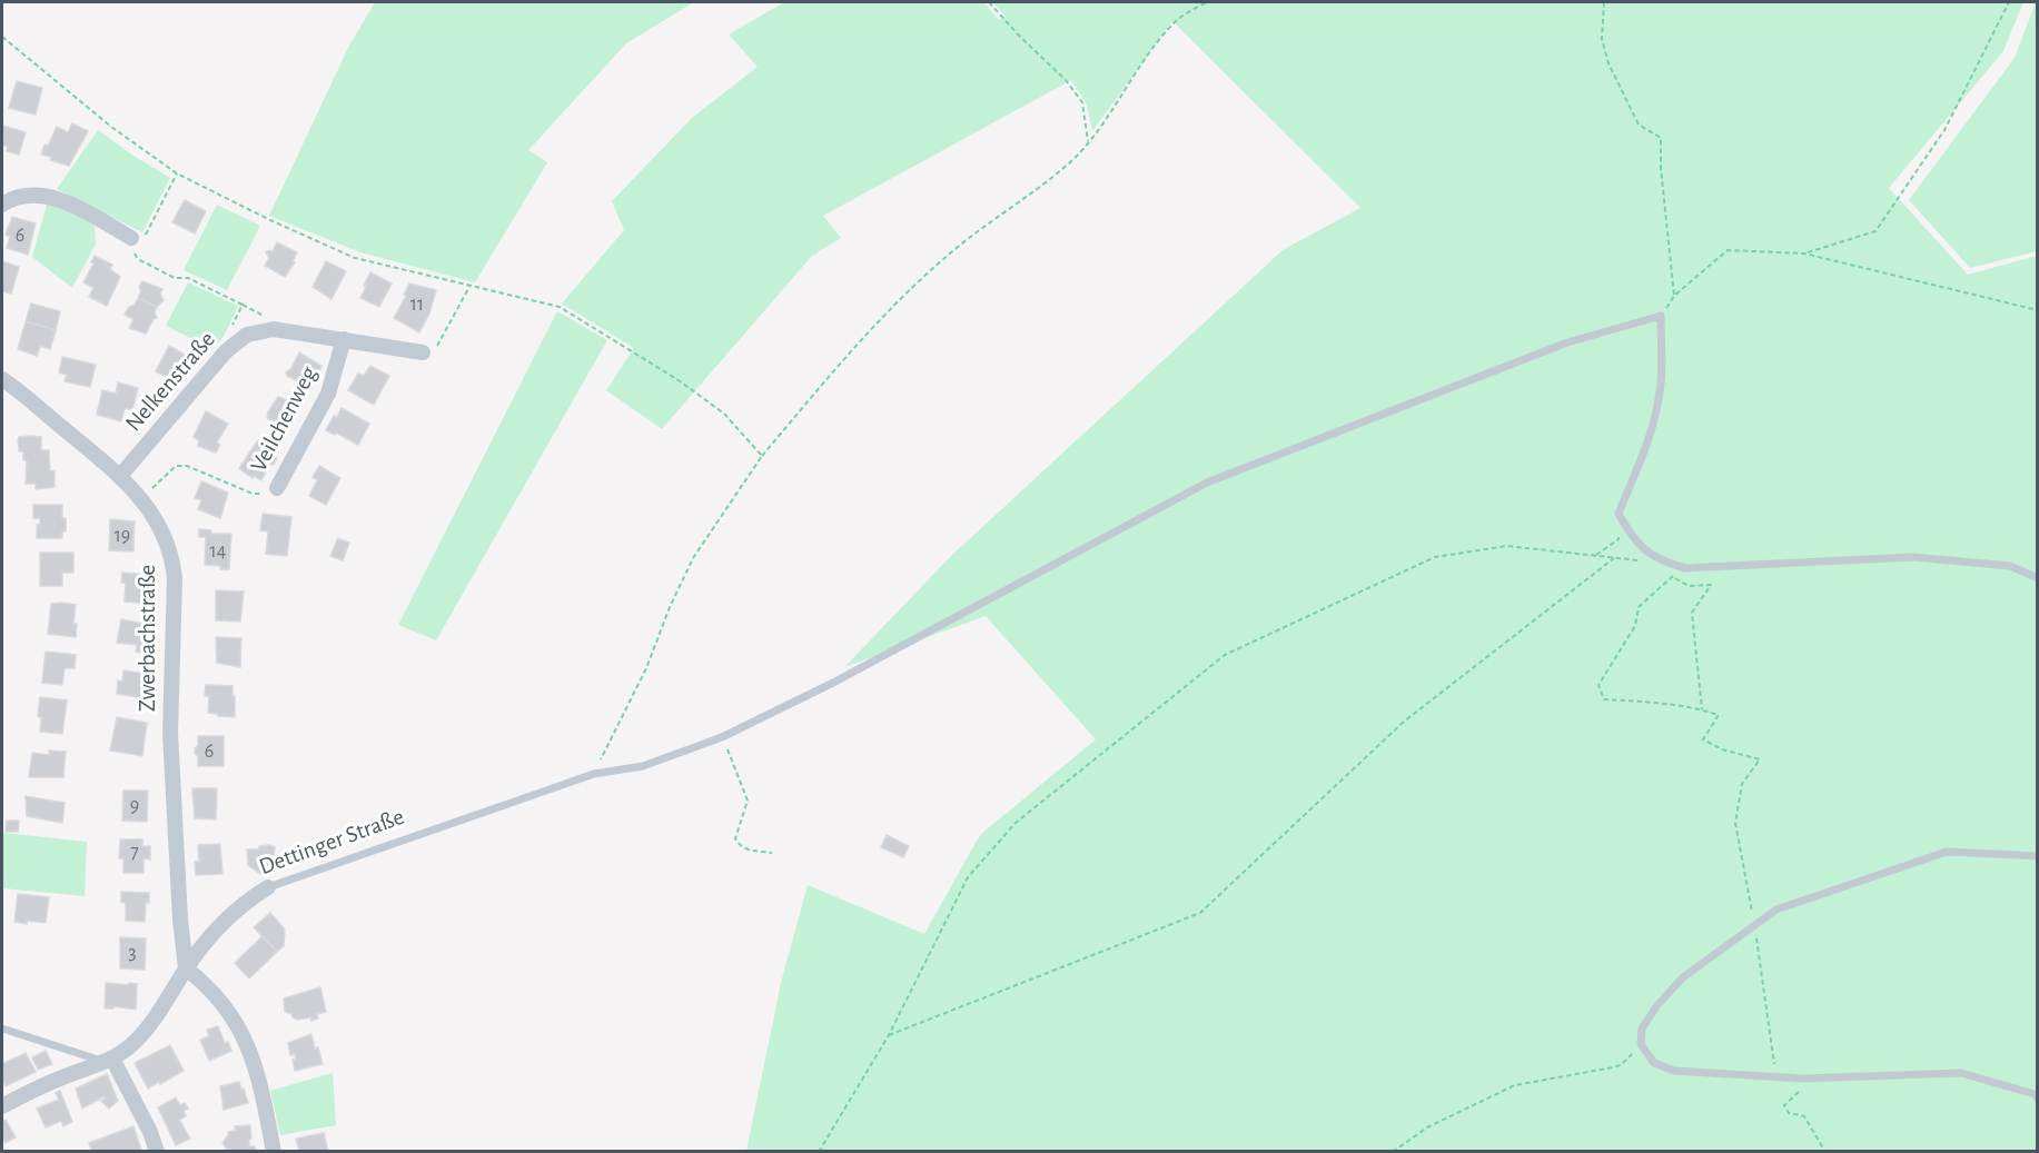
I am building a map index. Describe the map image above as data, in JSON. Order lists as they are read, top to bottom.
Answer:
{
  "streets": {
    "street": [
      "Nelkenstraße",
      "Veilchenweg",
      "Zwerbachstraße",
      "Dettinger Straße"
    ]
  },
  "crossings": [
    ["Nelkenstraße", "Veilchenweg"],
    ["Nelkenstraße", "Zwerbachstraße"],
    ["Veilchenweg", "Zwerbachstraße"],
    ["Zwerbachstraße", "Dettinger Straße"]
  ],
  "house_numbers": [
    "6",
    "11",
    "19",
    "14",
    "6",
    "9",
    "7",
    "3"
  ]
}
